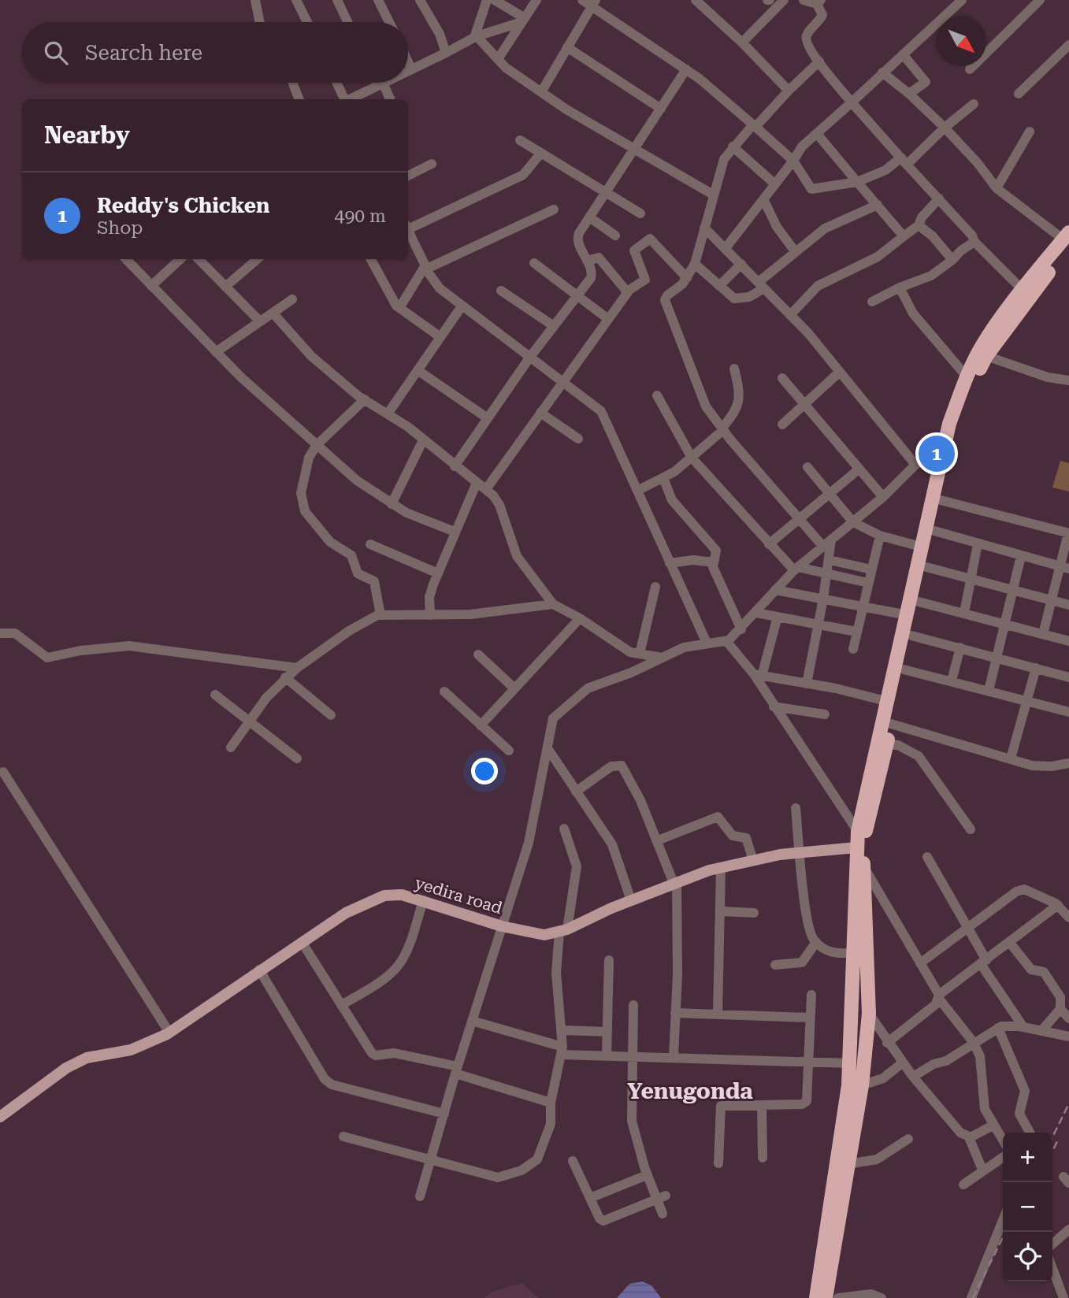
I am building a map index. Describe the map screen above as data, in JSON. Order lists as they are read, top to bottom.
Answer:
{
  "streets": {
    "main road": ["yedira road"]
  },
  "districts": ["Yenugonda"],
  "north": "bottom right",
  "page": {
    "search": "Search here",
    "heading": "Nearby",
    "list": [
      {
        "mark": "1",
        "name": "Reddy's Chicken",
        "note": "Shop",
        "value": "490 m"
      }
    ],
    "pins": "1",
    "map_buttons": ["+", "−"]
  }
}
